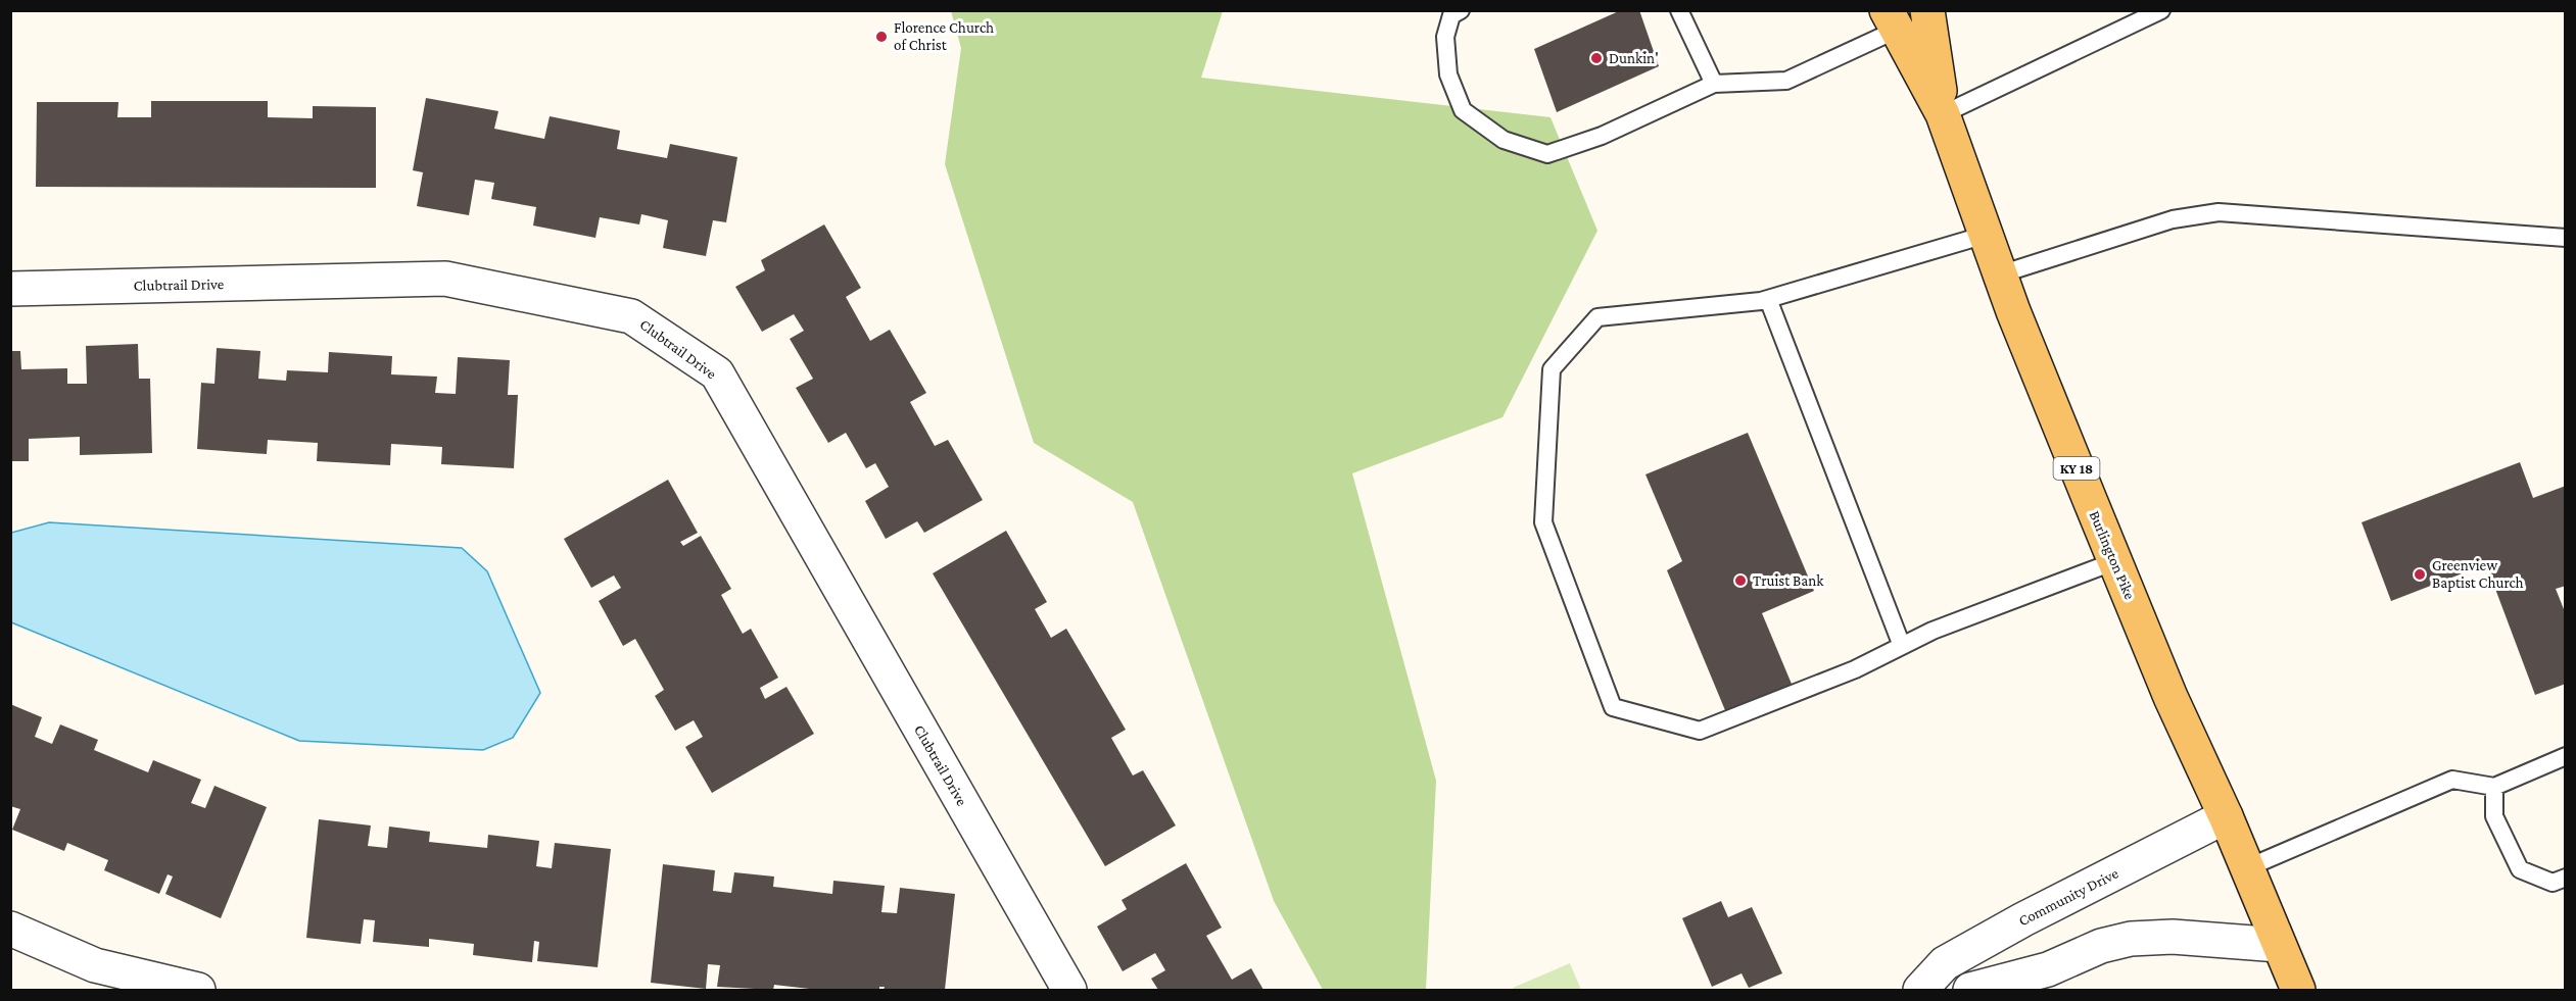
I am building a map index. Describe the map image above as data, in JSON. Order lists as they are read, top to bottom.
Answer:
{
  "streets": {
    "main road": ["KY 18", "Burlington Pike"],
    "street": ["Clubtrail Drive", "Community Drive"]
  },
  "crossings": [
    ["Burlington Pike", "Community Drive"]
  ],
  "places": [
    "Florence Church of Christ",
    "Dunkin'",
    "Greenview Baptist Church",
    "Truist Bank"
  ]
}
